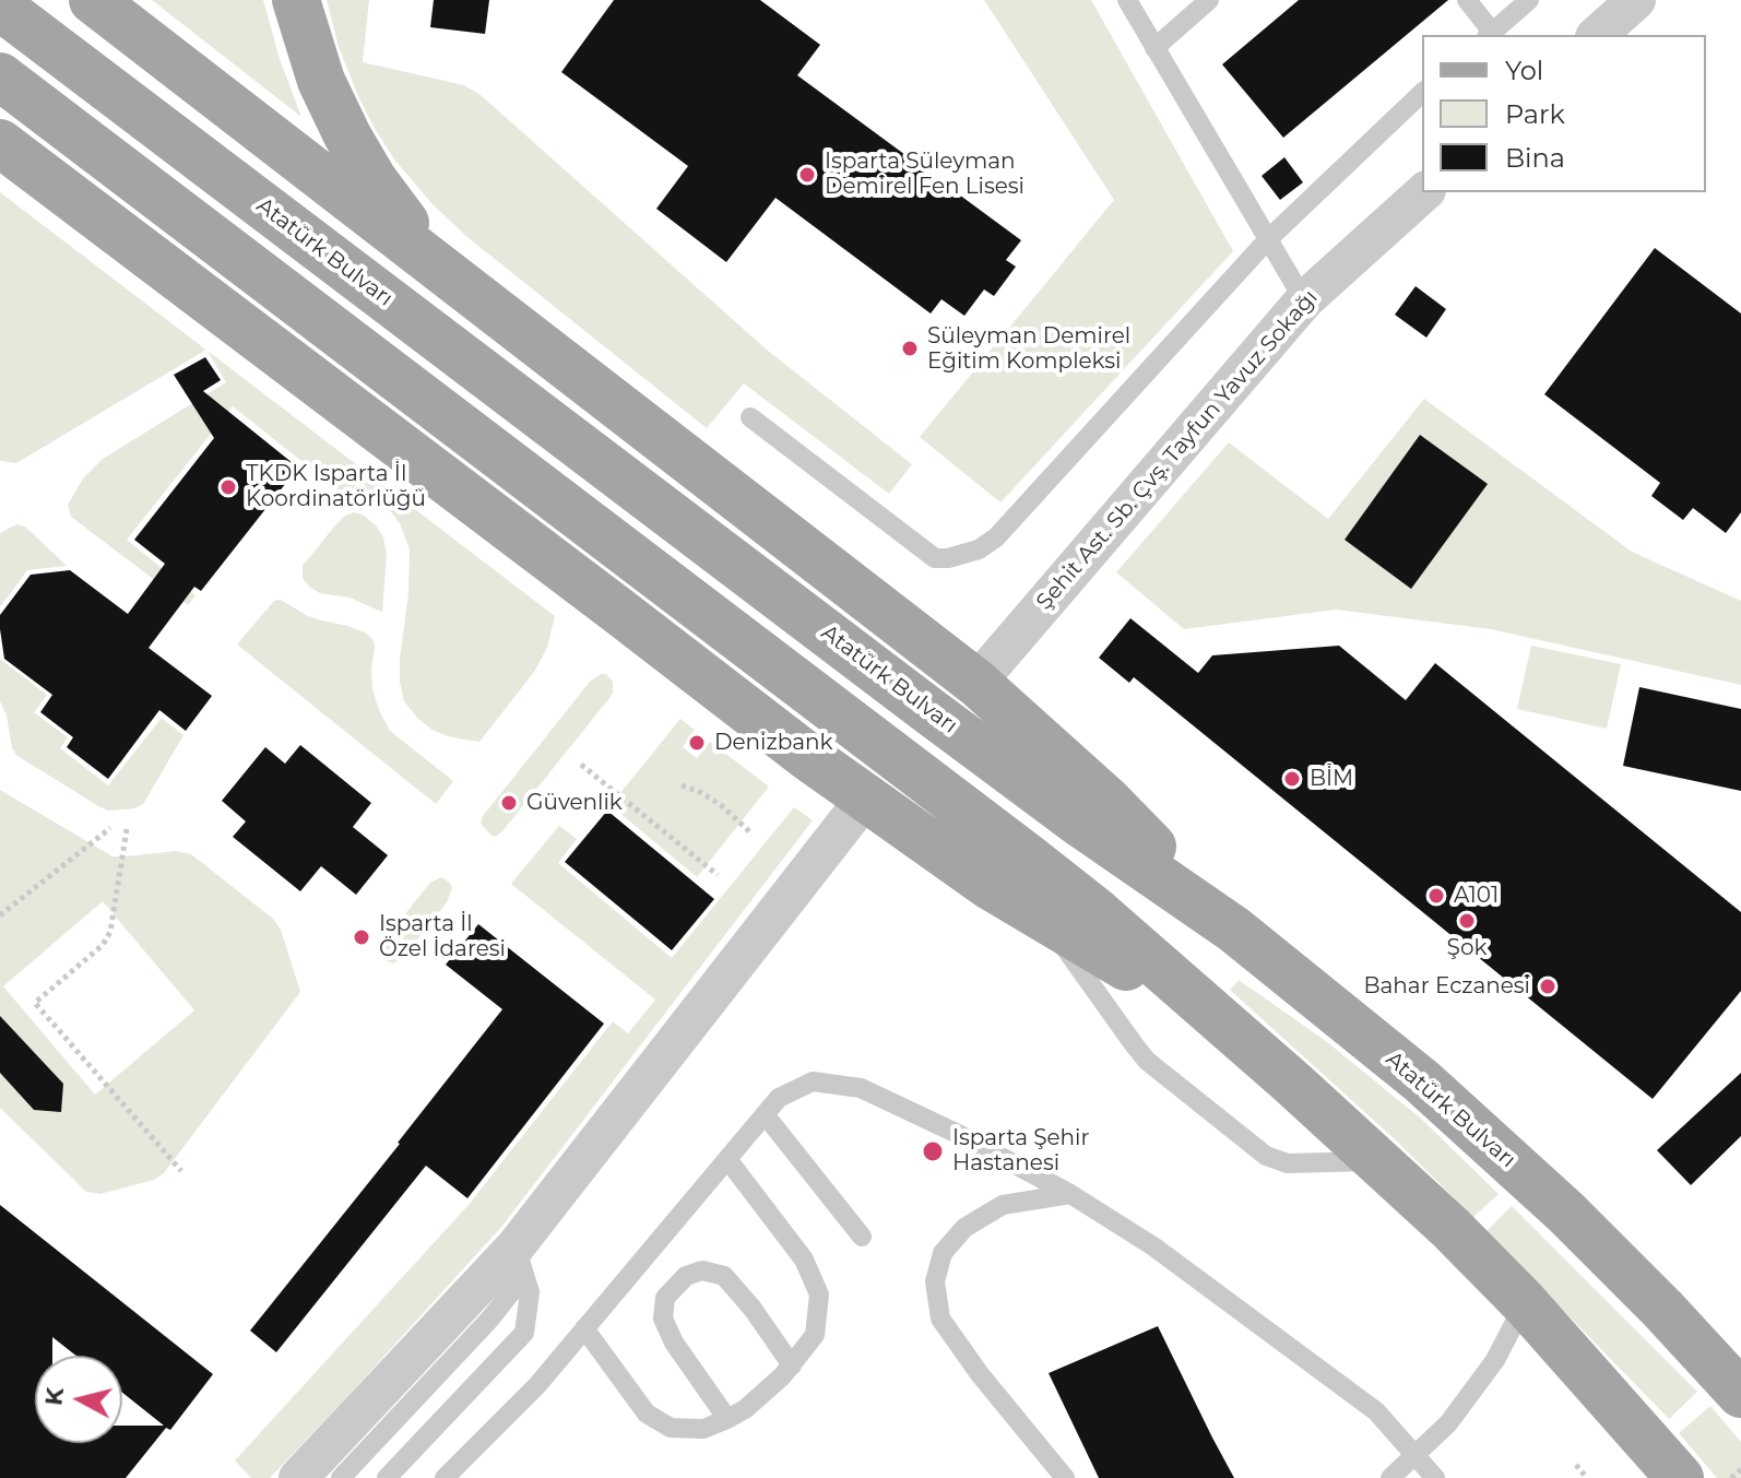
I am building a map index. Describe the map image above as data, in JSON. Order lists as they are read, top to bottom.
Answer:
{
  "streets": {
    "main road": ["Atatürk Bulvarı"],
    "street": ["Şehit Ast. Sb. Çvş. Tayfun Yavuz Sokağı"]
  },
  "places": [
    "Isparta Süleyman Demirel Fen Lisesi",
    "Süleyman Demirel Eğitim Kompleksi",
    "TKDK Isparta İl Koordinatörlüğü",
    "Denizbank",
    "BİM",
    "Güvenlik",
    "A101",
    "Şok",
    "Isparta İl Özel İdaresi",
    "Bahar Eczanesi",
    "Isparta Şehir Hastanesi"
  ],
  "legend": ["Yol", "Park", "Bina"],
  "north": "left"
}
